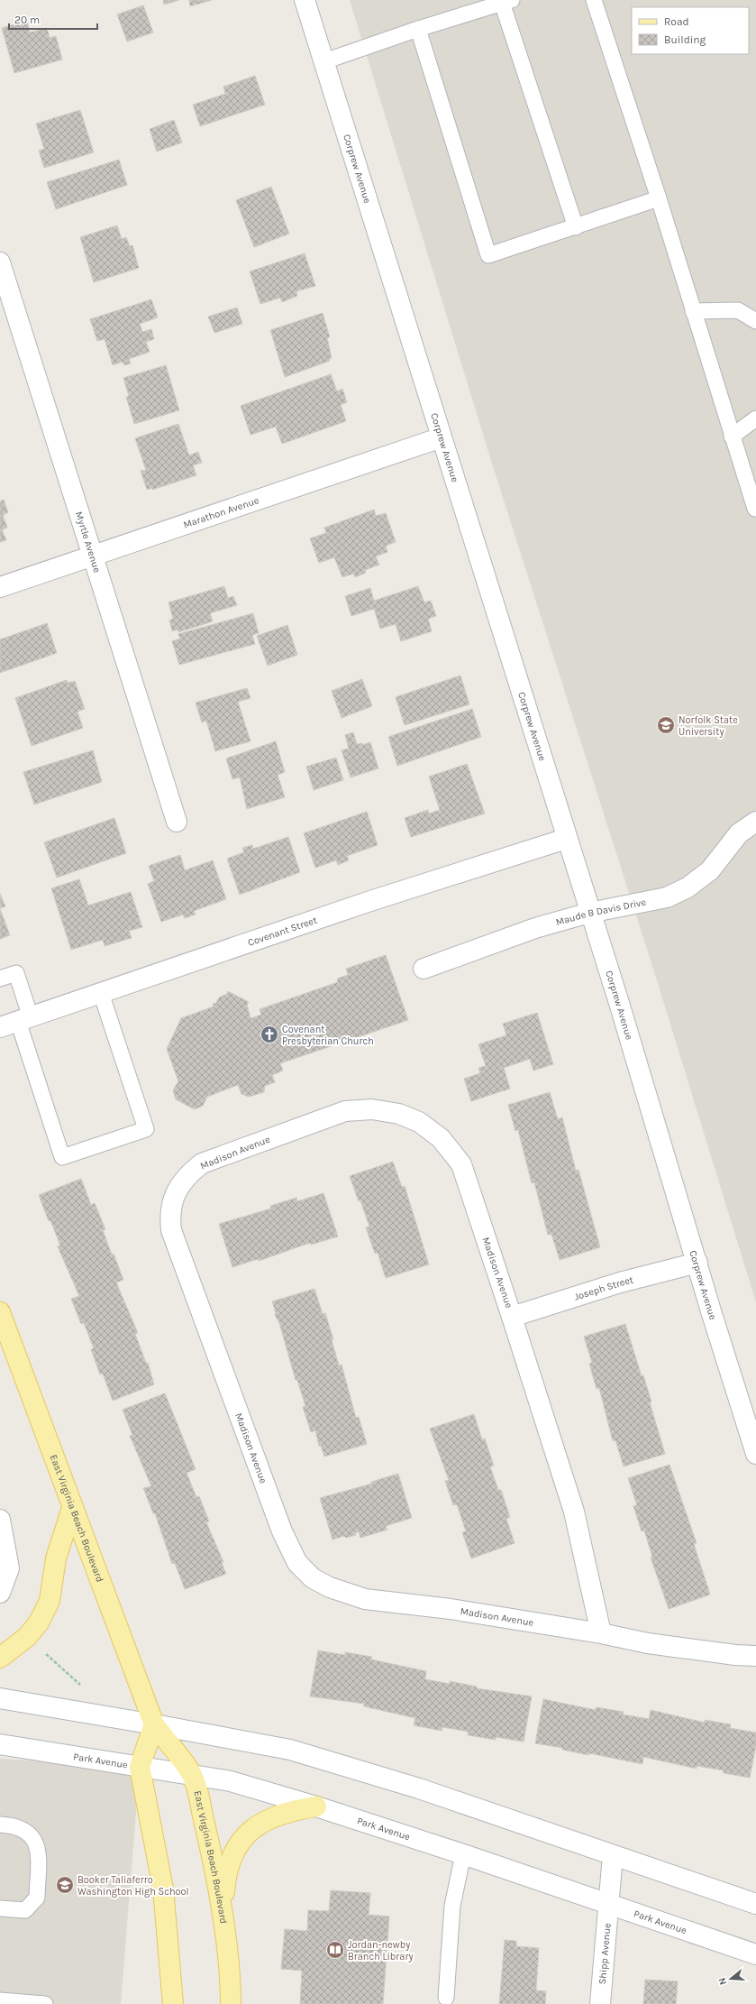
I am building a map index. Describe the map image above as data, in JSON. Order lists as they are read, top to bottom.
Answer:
{
  "streets": {
    "main road": ["East Virginia Beach Boulevard"],
    "street": [
      "Corprew Avenue",
      "Marathon Avenue",
      "Myrtle Avenue",
      "Maude B Davis Drive",
      "Covenant Street",
      "Madison Avenue",
      "Joseph Street",
      "Park Avenue",
      "Shipp Avenue"
    ]
  },
  "crossings": [
    ["Corprew Avenue", "Marathon Avenue"],
    ["Corprew Avenue", "Maude B Davis Drive"],
    ["Corprew Avenue", "Covenant Street"],
    ["Corprew Avenue", "Joseph Street"],
    ["Marathon Avenue", "Myrtle Avenue"],
    ["Madison Avenue", "Joseph Street"],
    ["East Virginia Beach Boulevard", "Park Avenue"],
    ["Park Avenue", "Shipp Avenue"]
  ],
  "places": {
    "school or university": ["Norfolk State University", "Booker Taliaferro Washington High School"],
    "church": ["Covenant Presbyterian Church"],
    "library": ["Jordan-newby Branch Library"]
  },
  "legend": ["Road", "Building"],
  "scale_bar": "20 m",
  "north": "left"
}
